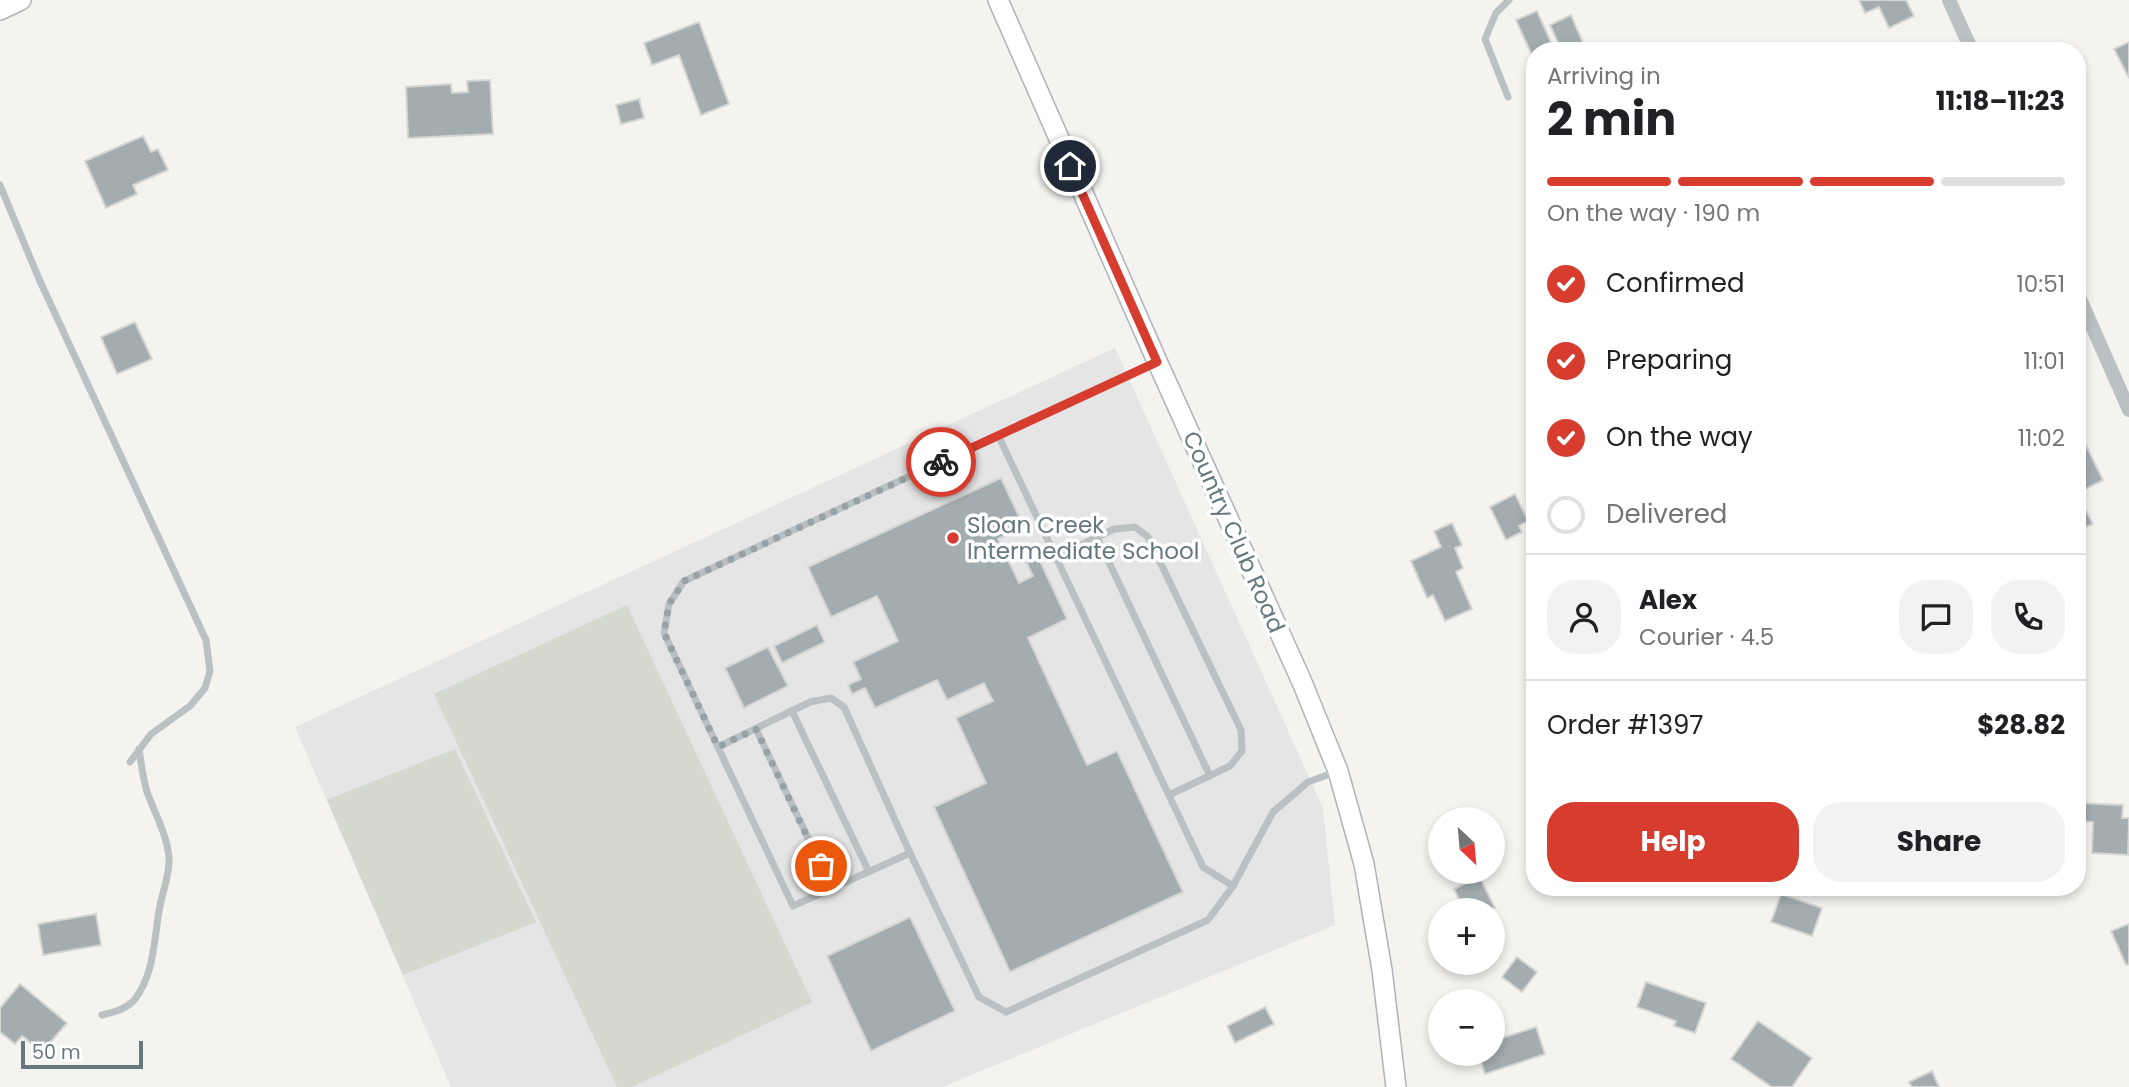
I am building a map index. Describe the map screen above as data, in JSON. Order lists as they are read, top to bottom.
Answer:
{
  "streets": {
    "main road": ["Country Club Road"]
  },
  "places": ["Sloan Creek Intermediate School"],
  "scale_bar": "50 m",
  "north": "bottom right",
  "page": {
    "heading": ["2 min", "Arriving in", "11:18–11:23"],
    "panel": [
      "Alex",
      "Courier · 4.5",
      "Order #1397",
      "$28.82"
    ],
    "bar": "On the way · 190 m",
    "list": [
      ["Confirmed", "10:51"],
      ["Preparing", "11:01"],
      ["On the way", "11:02"],
      "Delivered"
    ],
    "buttons": ["Help", "Share"],
    "map_buttons": ["+", "−"],
    "scale": "50 m"
  }
}
